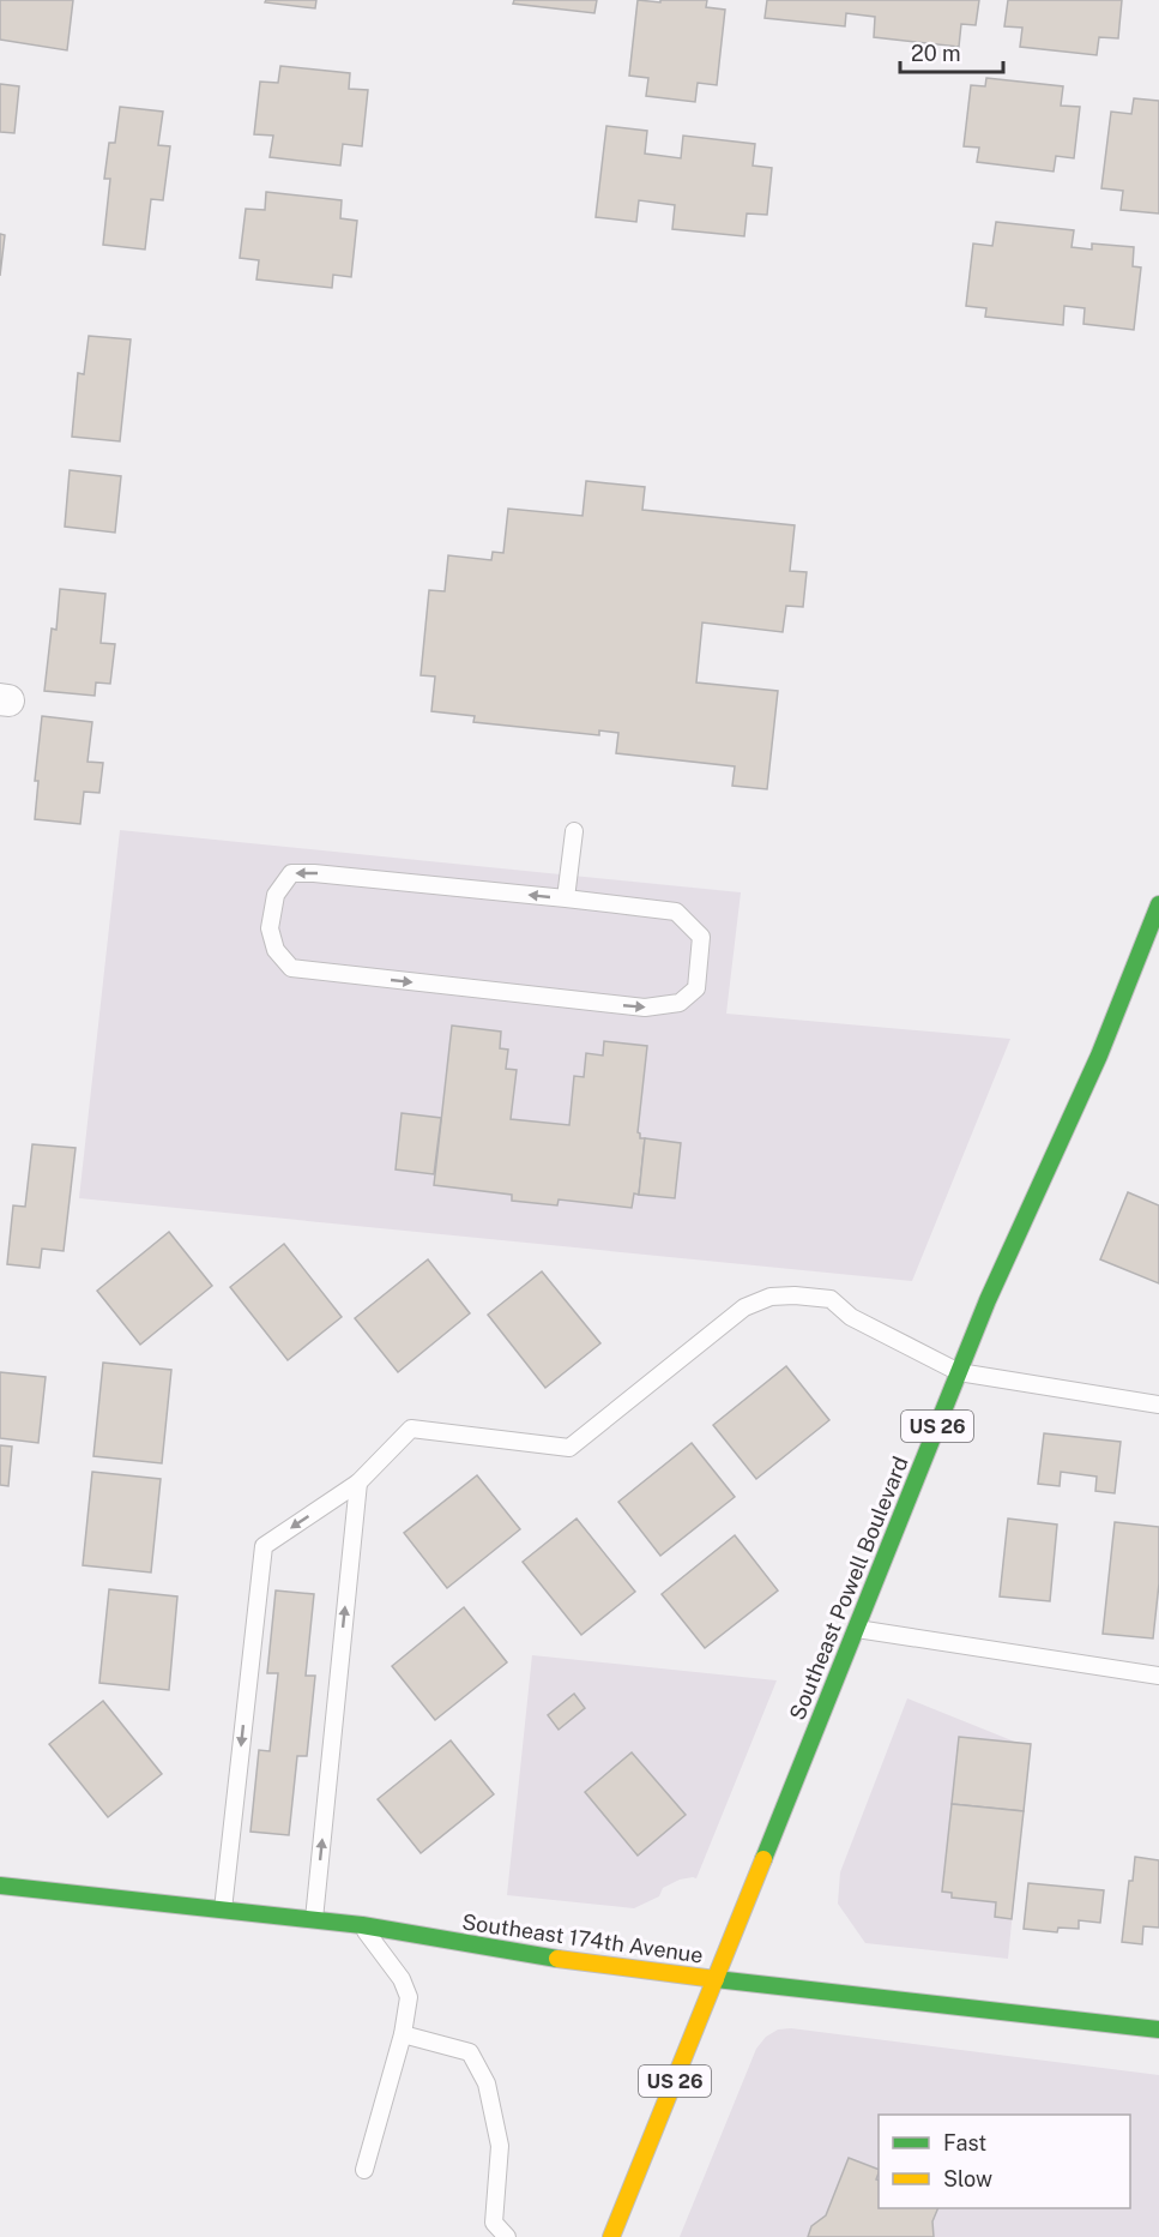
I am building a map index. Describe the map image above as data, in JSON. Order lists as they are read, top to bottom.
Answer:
{
  "streets": {
    "main road": ["US 26", "Southeast Powell Boulevard", "Southeast 174th Avenue"]
  },
  "crossings": [
    ["Southeast Powell Boulevard", "Southeast 174th Avenue"]
  ],
  "legend": ["Fast", "Slow"],
  "scale_bar": "20 m"
}
